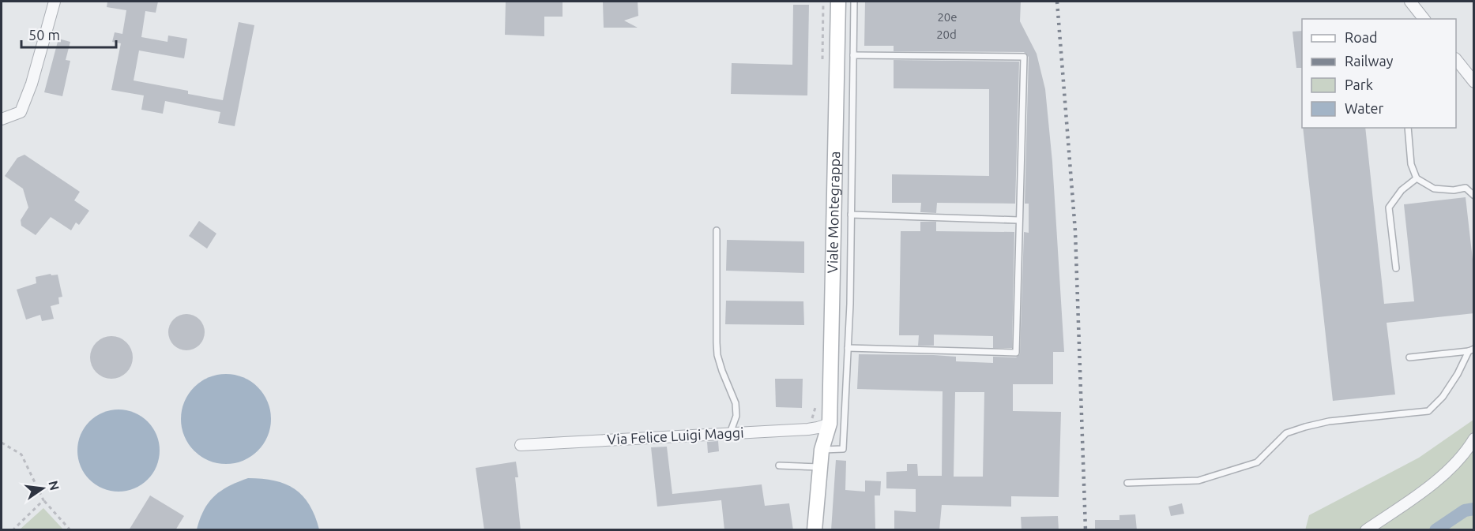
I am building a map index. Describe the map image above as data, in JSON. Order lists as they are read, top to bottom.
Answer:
{
  "streets": {
    "main road": ["Viale Montegrappa"],
    "street": ["Via Felice Luigi Maggi"]
  },
  "crossings": [
    ["Viale Montegrappa", "Via Felice Luigi Maggi"]
  ],
  "house_numbers": ["20e", "20d"],
  "legend": [
    "Road",
    "Railway",
    "Park",
    "Water"
  ],
  "scale_bar": "50 m",
  "north": "right"
}
